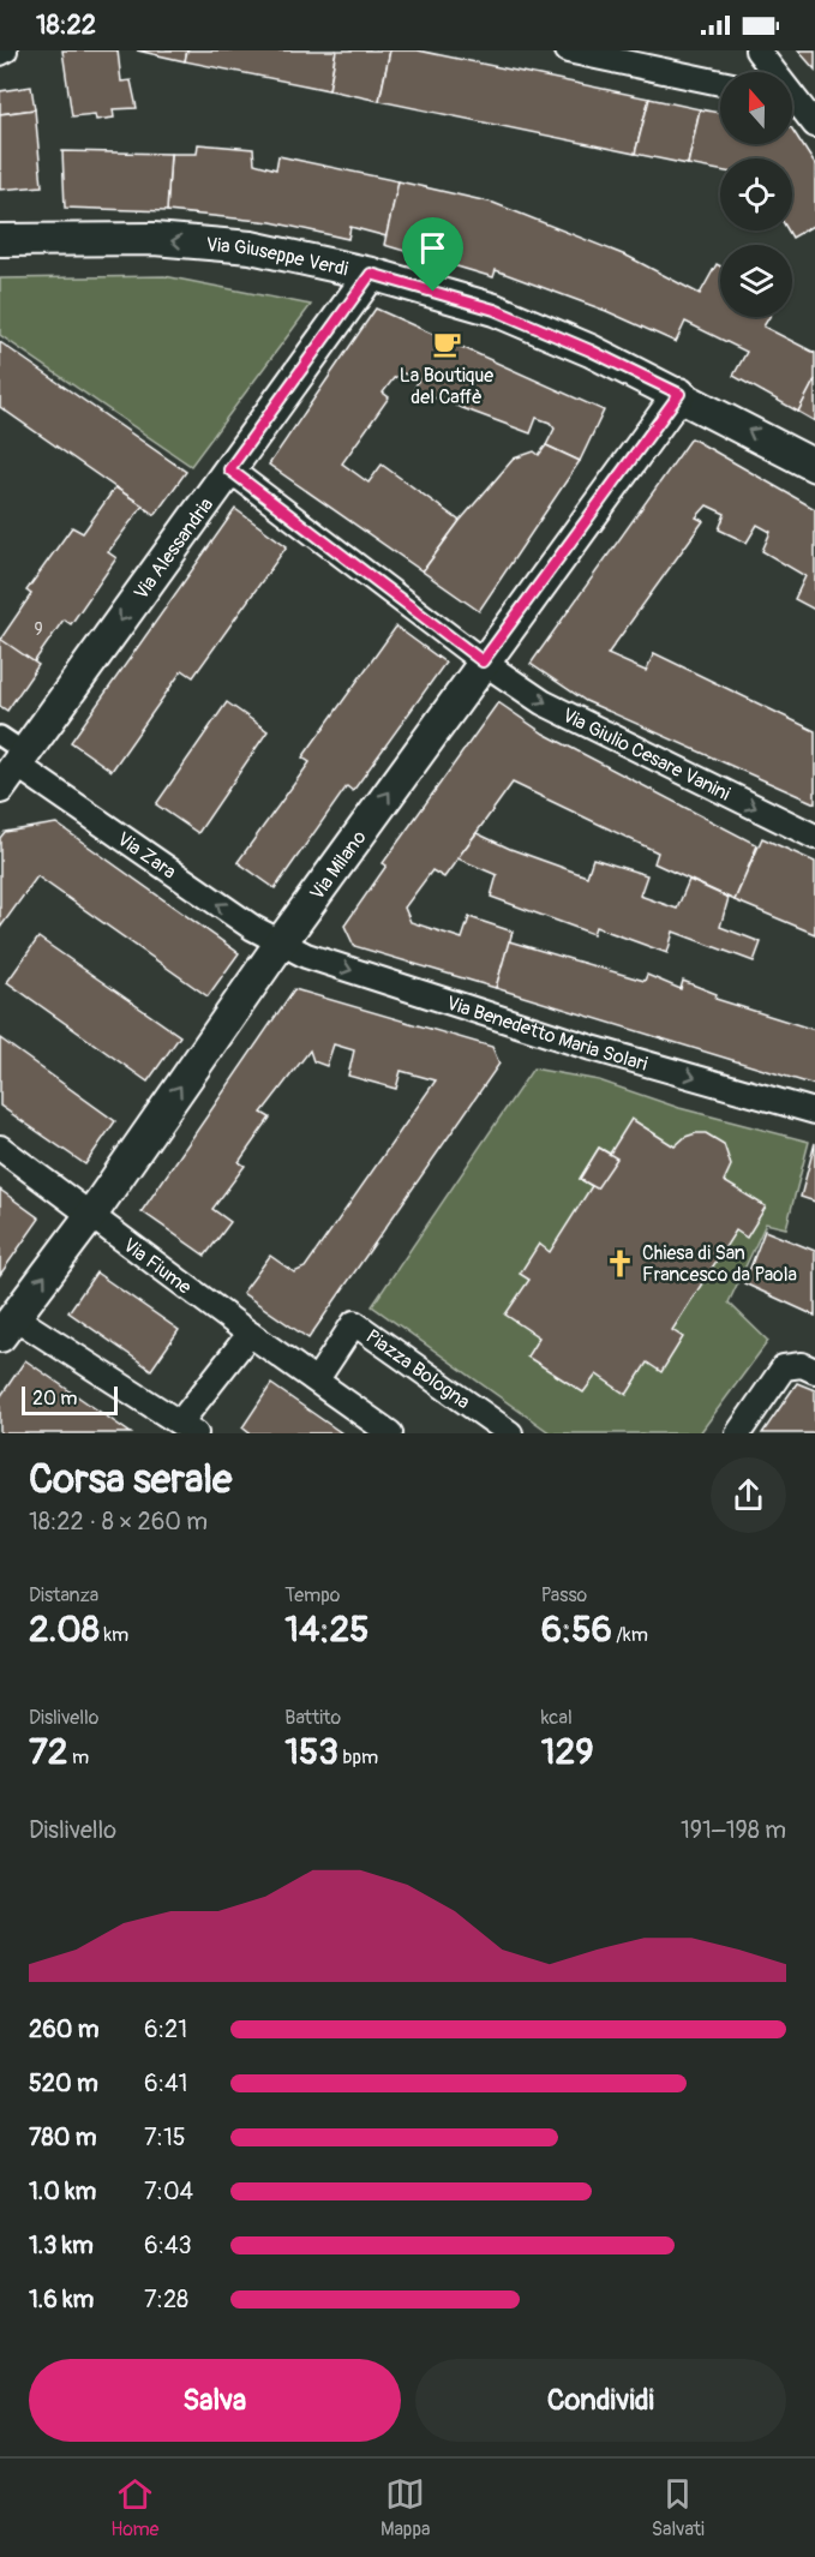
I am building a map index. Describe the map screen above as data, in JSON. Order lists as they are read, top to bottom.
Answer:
{
  "streets": {
    "street": [
      "Via Giuseppe Verdi",
      "Via Alessandria",
      "Via Giulio Cesare Vanini",
      "Via Zara",
      "Via Milano",
      "Via Benedetto Maria Solari",
      "Via Fiume",
      "Piazza Bologna"
    ]
  },
  "crossings": [
    ["Via Giuseppe Verdi", "Via Alessandria"],
    ["Via Giuseppe Verdi", "Via Milano"],
    ["Via Alessandria", "Via Giulio Cesare Vanini"],
    ["Via Alessandria", "Via Zara"],
    ["Via Giulio Cesare Vanini", "Via Milano"],
    ["Via Zara", "Via Milano"],
    ["Via Zara", "Via Benedetto Maria Solari"],
    ["Via Milano", "Via Benedetto Maria Solari"],
    ["Via Milano", "Via Fiume"],
    ["Via Fiume", "Piazza Bologna"]
  ],
  "one_way": [
    "Via Giuseppe Verdi",
    "Via Alessandria",
    "Via Giulio Cesare Vanini",
    "Via Zara",
    "Via Milano",
    "Via Benedetto Maria Solari"
  ],
  "places": {
    "cafe": ["La Boutique del Caffè"],
    "church": ["Chiesa di San Francesco da Paola"]
  },
  "house_numbers": ["9"],
  "scale_bar": "20 m",
  "north": "top",
  "page": {
    "status": "18:22",
    "scale": "20 m",
    "heading": ["Corsa serale", "18:22 · 8 × 260 m"],
    "stats": [
      ["Distanza", "2.08 km"],
      ["Tempo", "14:25"],
      ["Passo", "6:56 /km"],
      ["Dislivello", "72 m"],
      ["Battito", "153 bpm"],
      ["kcal", "129"]
    ],
    "chart": ["Dislivello", "191–198 m"],
    "list": [
      {
        "name": "260 m",
        "note": "6:21"
      },
      {
        "name": "520 m",
        "note": "6:41"
      },
      {
        "name": "780 m",
        "note": "7:15"
      },
      {
        "name": "1.0 km",
        "note": "7:04"
      },
      {
        "name": "1.3 km",
        "note": "6:43"
      },
      {
        "name": "1.6 km",
        "note": "7:28"
      }
    ],
    "buttons": ["Salva", "Condividi"],
    "tabs": ["Home", "Mappa", "Salvati"]
  }
}
